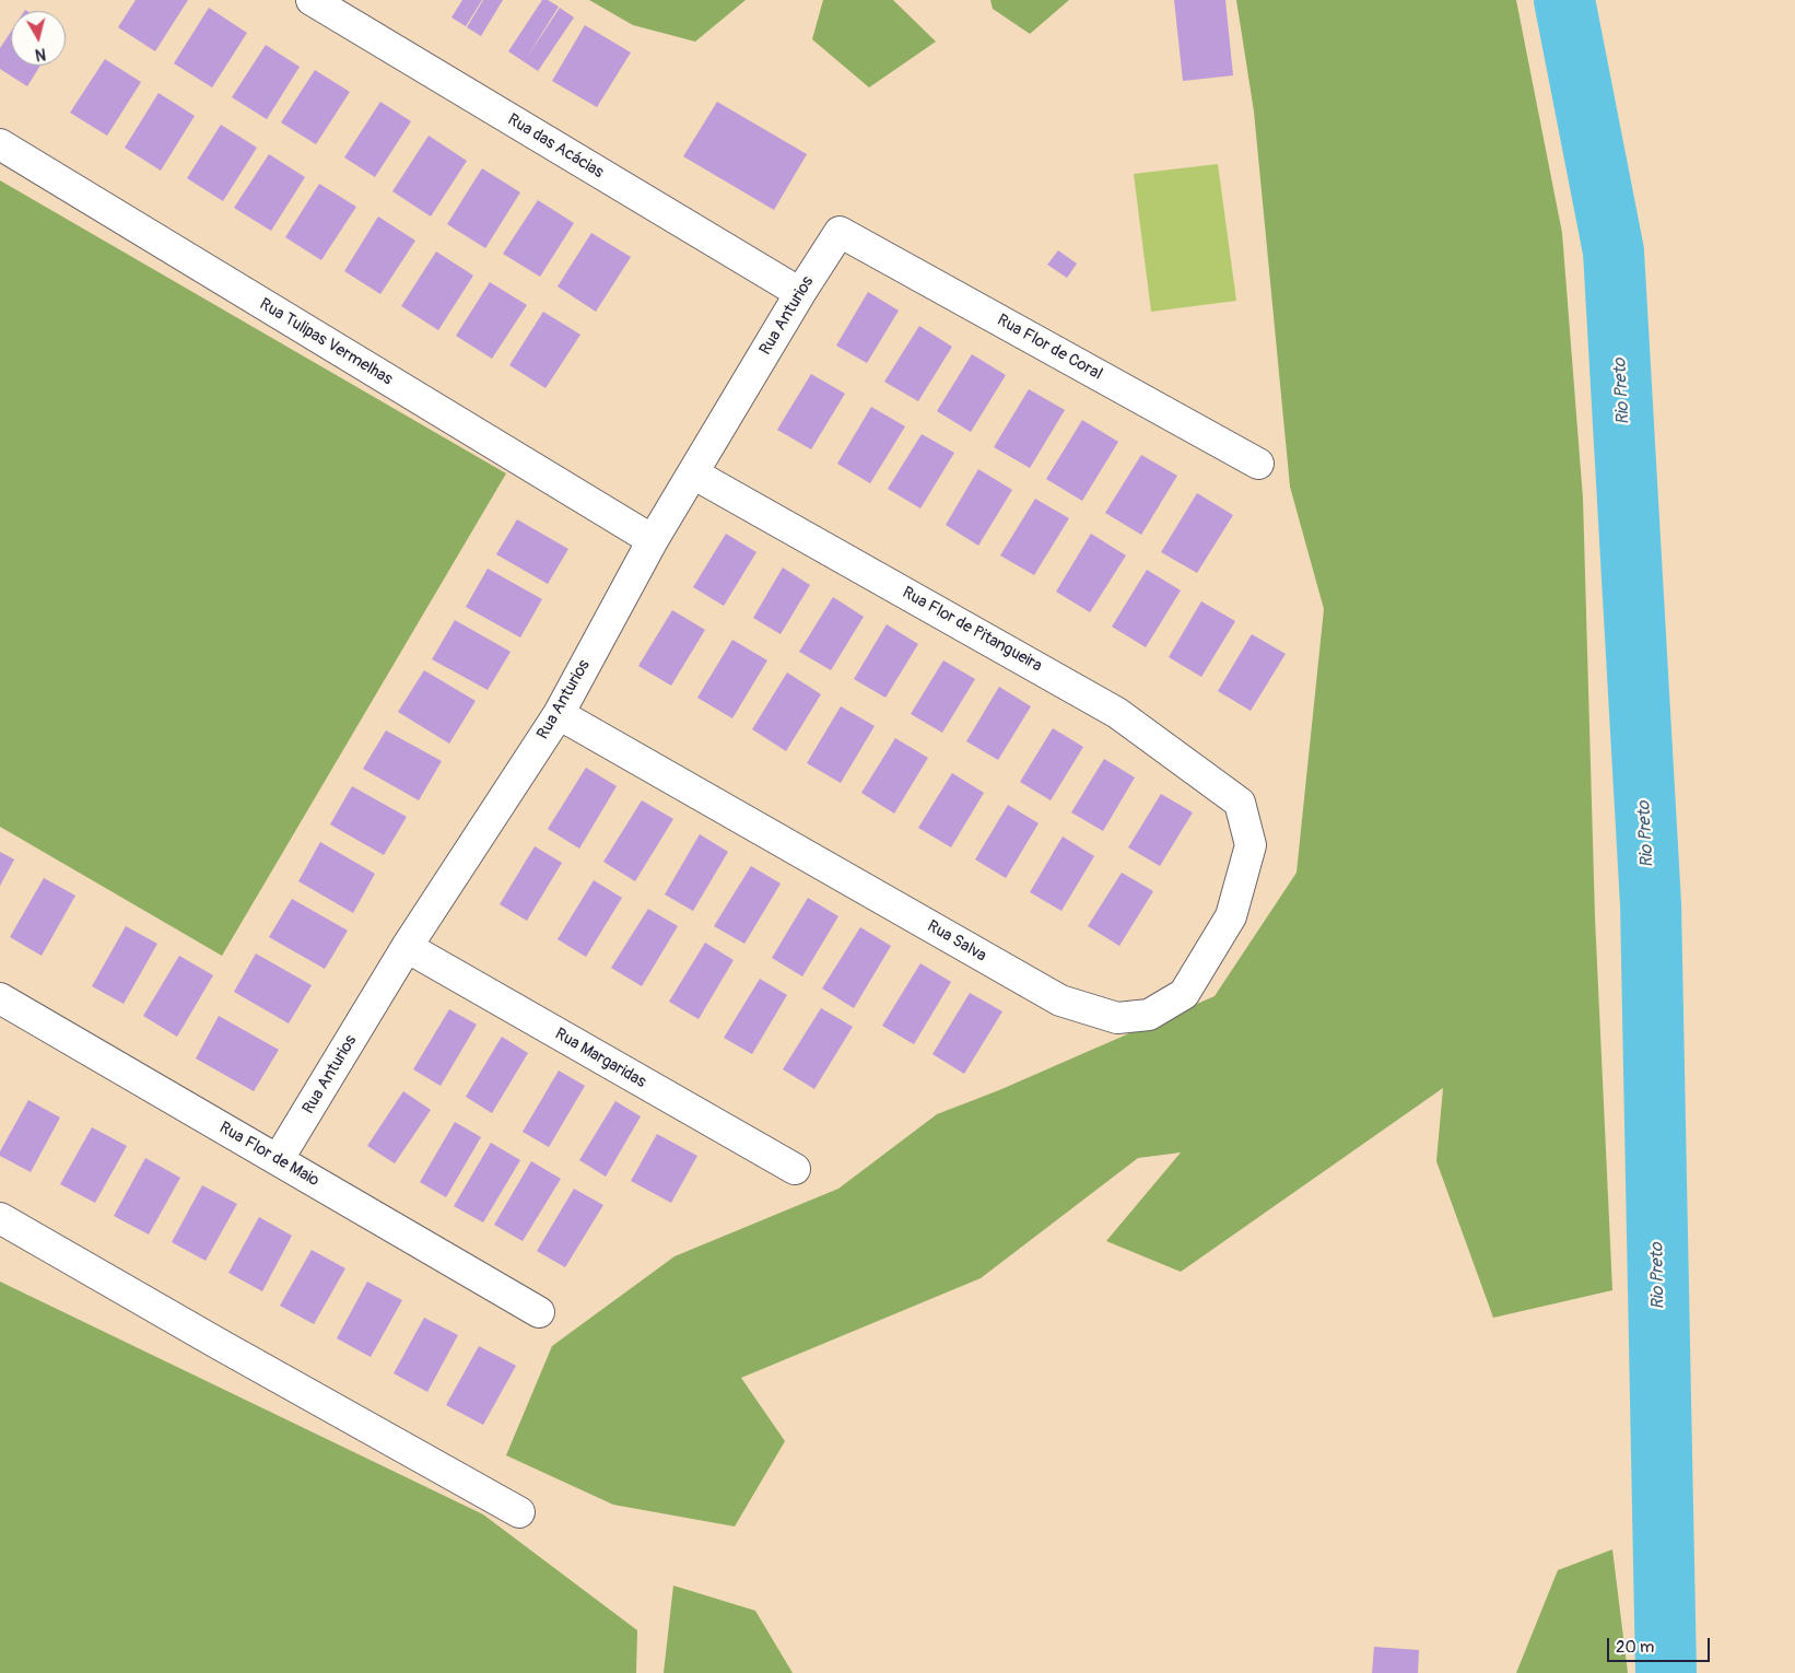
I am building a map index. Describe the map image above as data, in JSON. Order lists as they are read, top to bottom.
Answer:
{
  "streets": {
    "street": [
      "Rua das Acácias",
      "Rua Anturios",
      "Rua Tulipas Vermelhas",
      "Rua Flor de Coral",
      "Rua Flor de Pitangueira",
      "Rua Salva",
      "Rua Margaridas",
      "Rua Flor de Maio"
    ]
  },
  "crossings": [
    ["Rua das Acácias", "Rua Anturios"],
    ["Rua Anturios", "Rua Tulipas Vermelhas"],
    ["Rua Anturios", "Rua Flor de Coral"],
    ["Rua Anturios", "Rua Flor de Pitangueira"],
    ["Rua Anturios", "Rua Salva"],
    ["Rua Anturios", "Rua Margaridas"],
    ["Rua Anturios", "Rua Flor de Maio"],
    ["Rua Flor de Pitangueira", "Rua Salva"]
  ],
  "water": ["Rio Preto"],
  "scale_bar": "20 m",
  "north": "bottom"
}
